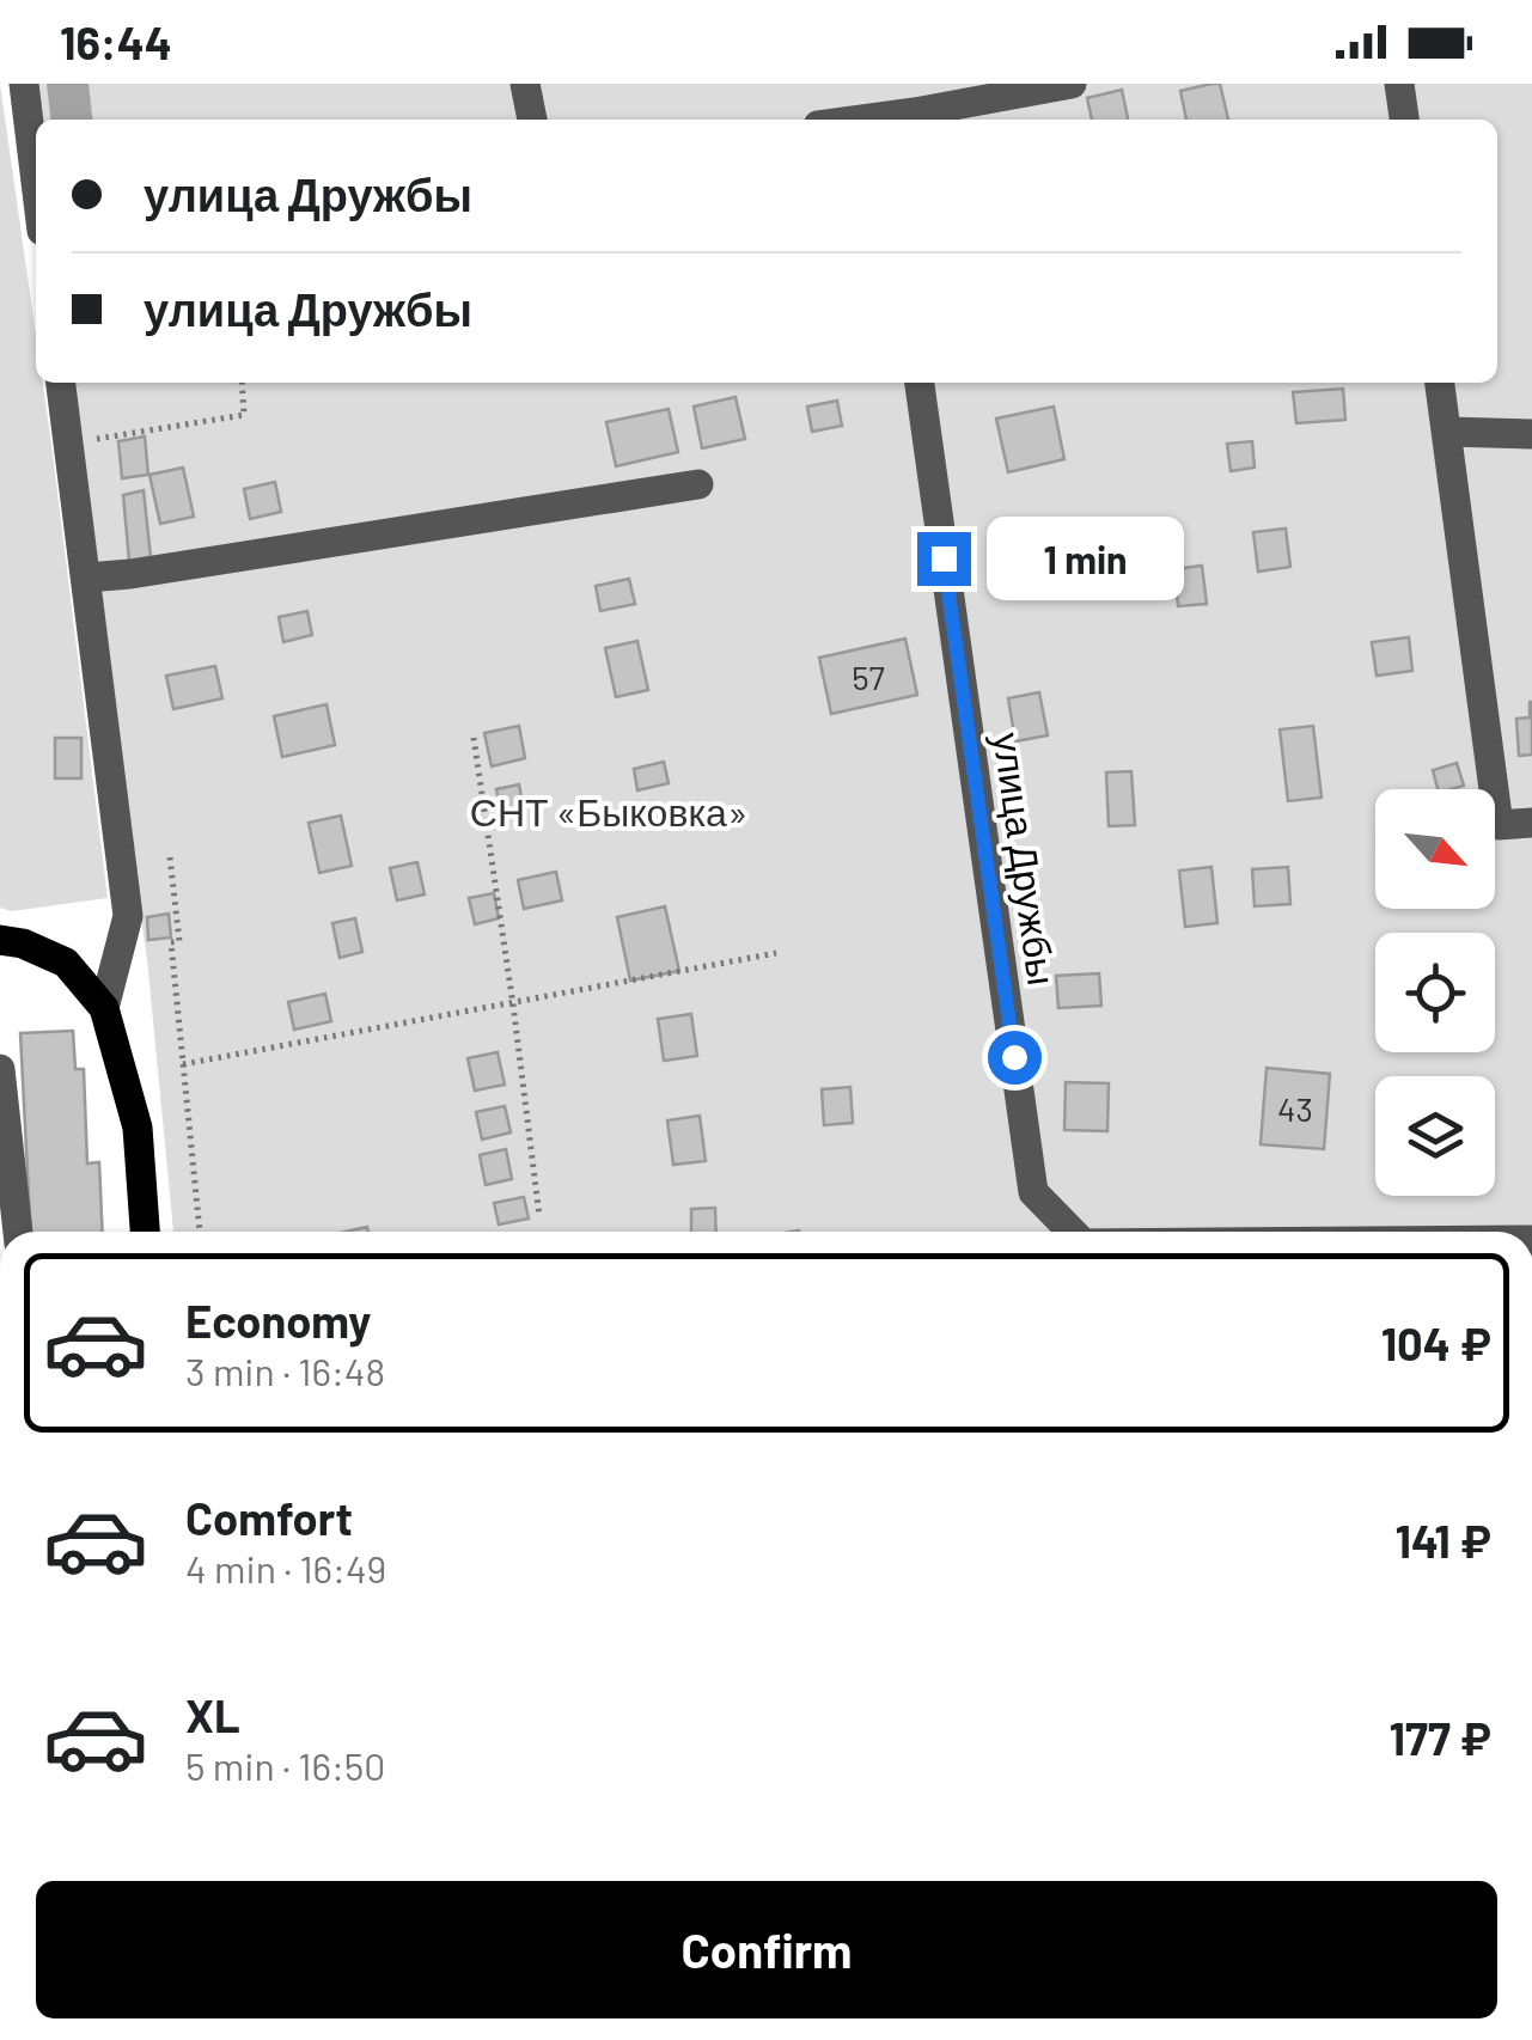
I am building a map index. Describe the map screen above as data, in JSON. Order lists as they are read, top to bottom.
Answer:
{
  "streets": {
    "street": ["улица Дружбы"]
  },
  "parks": ["СНТ «Быковка»"],
  "house_numbers": ["57", "43"],
  "north": "bottom right",
  "page": {
    "status": "16:44",
    "banner": ["улица Дружбы", "улица Дружбы"],
    "bubble": "1 min",
    "list": [
      {
        "name": "Economy",
        "note": "3 min · 16:48",
        "value": "104 ₽"
      },
      {
        "name": "Comfort",
        "note": "4 min · 16:49",
        "value": "141 ₽"
      },
      {
        "name": "XL",
        "note": "5 min · 16:50",
        "value": "177 ₽"
      }
    ],
    "buttons": "Confirm"
  }
}
